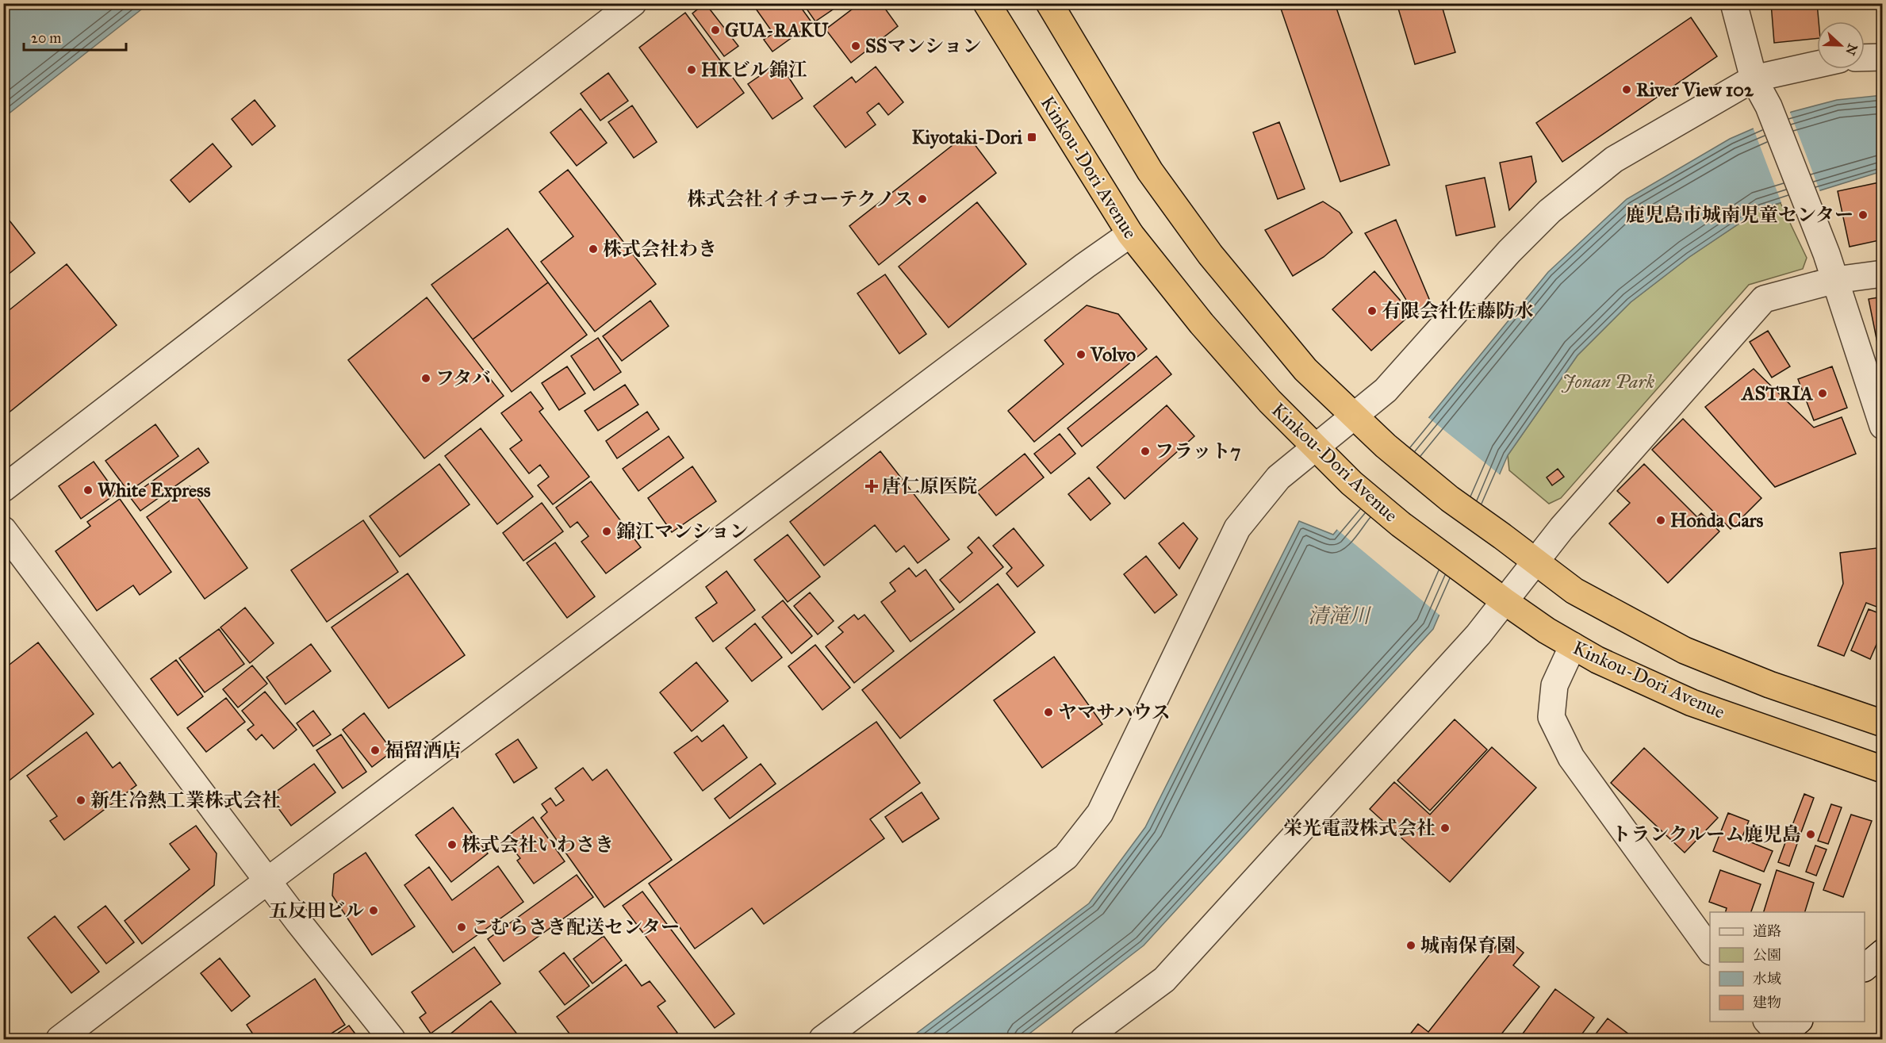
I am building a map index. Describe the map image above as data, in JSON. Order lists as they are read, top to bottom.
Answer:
{
  "streets": {
    "highway": ["Kinkou-Dori Avenue"]
  },
  "water": ["清滝川"],
  "parks": ["Jonan Park"],
  "places": {
    "other": [
      "GUA-RAKU",
      "SSマンション",
      "HKビル錦江",
      "River View 102",
      "株式会社イチコーテクノス",
      "鹿児島市城南児童センター",
      "株式会社わき",
      "有限会社佐藤防水",
      "Volvo",
      "フタバ",
      "ASTRIA",
      "フラット7",
      "White Express",
      "Honda Cars",
      "錦江マンション",
      "ヤマサハウス",
      "福留酒店",
      "新生冷熱工業株式会社",
      "栄光電設株式会社",
      "トランクルーム鹿児島",
      "株式会社いわさき",
      "五反田ビル",
      "こむらさき配送センター",
      "城南保育園"
    ],
    "transit": ["Kiyotaki-Dori"],
    "health": ["唐仁原医院"]
  },
  "legend": [
    "道路",
    "公園",
    "水域",
    "建物"
  ],
  "scale_bar": "20 m",
  "north": "right"
}
